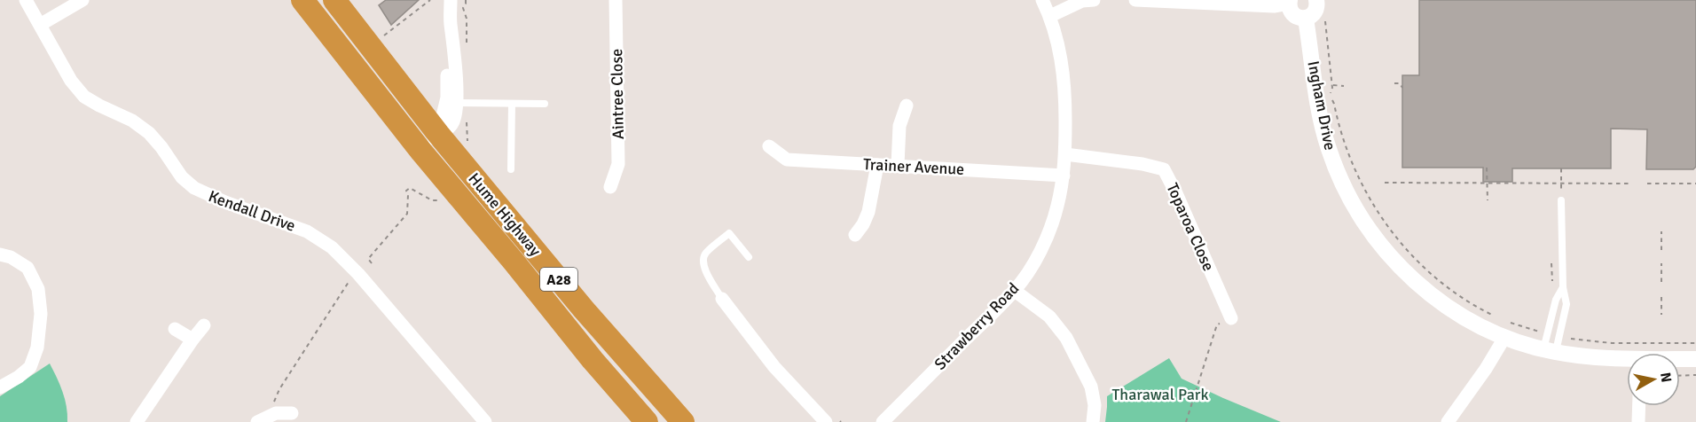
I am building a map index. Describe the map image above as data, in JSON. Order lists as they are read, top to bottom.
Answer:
{
  "streets": {
    "highway": ["Hume Highway", "A28"],
    "street": [
      "Aintree Close",
      "Ingham Drive",
      "Trainer Avenue",
      "Kendall Drive",
      "Toparoa Close",
      "Strawberry Road"
    ]
  },
  "crossings": [
    ["Trainer Avenue", "Strawberry Road"],
    ["Toparoa Close", "Strawberry Road"]
  ],
  "parks": ["Tharawal Park"],
  "north": "right"
}
